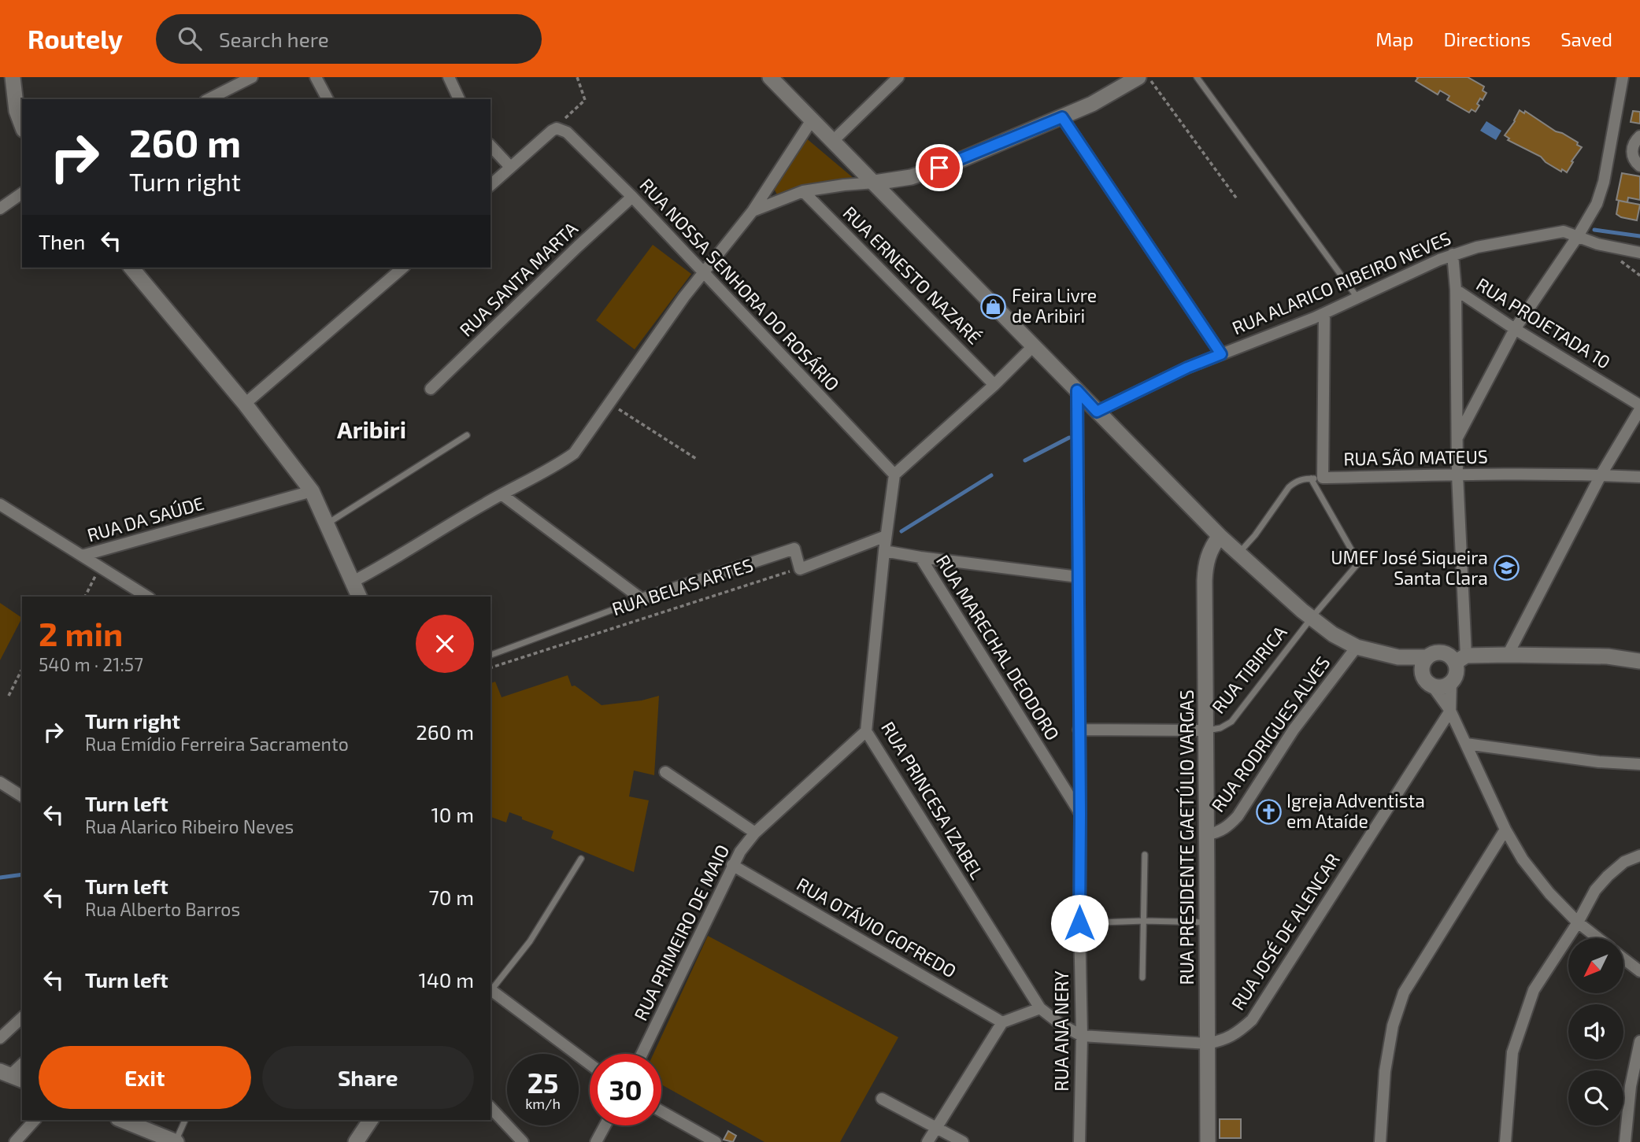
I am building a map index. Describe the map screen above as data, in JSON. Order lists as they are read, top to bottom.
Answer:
{
  "streets": {
    "street": [
      "RUA ERNESTO NAZARÉ",
      "RUA SANTA MARTA",
      "RUA ALARICO RIBEIRO NEVES",
      "RUA NOSSA SENHORA DO ROSÁRIO",
      "RUA PROJETADA 10",
      "RUA SÃO MATEUS",
      "RUA DA SAÚDE",
      "RUA BELAS ARTES",
      "RUA MARECHAL DEODORO",
      "RUA RODRIGUES ALVES",
      "RUA PRINCESA IZABEL",
      "RUA PRESIDENTE GAETÚLIO VARGAS",
      "RUA OTÁVIO GOFREDO",
      "RUA JOSÉ DE ALENCAR",
      "RUA PRIMEIRO DE MAIO",
      "RUA ANA NERY"
    ],
    "lane": ["RUA TIBIRICA"]
  },
  "crossings": [
    ["RUA SANTA MARTA", "RUA NOSSA SENHORA DO ROSÁRIO"],
    ["RUA ALARICO RIBEIRO NEVES", "RUA SÃO MATEUS"],
    ["RUA NOSSA SENHORA DO ROSÁRIO", "RUA PRINCESA IZABEL"],
    ["RUA SÃO MATEUS", "RUA TIBIRICA"],
    ["RUA MARECHAL DEODORO", "RUA ANA NERY"],
    ["RUA TIBIRICA", "RUA PRESIDENTE GAETÚLIO VARGAS"],
    ["RUA RODRIGUES ALVES", "RUA PRESIDENTE GAETÚLIO VARGAS"],
    ["RUA PRINCESA IZABEL", "RUA PRIMEIRO DE MAIO"],
    ["RUA PRINCESA IZABEL", "RUA ANA NERY"],
    ["RUA PRESIDENTE GAETÚLIO VARGAS", "RUA JOSÉ DE ALENCAR"],
    ["RUA OTÁVIO GOFREDO", "RUA PRIMEIRO DE MAIO"]
  ],
  "districts": ["Aribiri"],
  "places": {
    "shop": ["Feira Livre de Aribiri"],
    "school or university": ["UMEF José Siqueira Santa Clara"],
    "church": ["Igreja Adventista em Ataíde"]
  },
  "north": "bottom left",
  "page": {
    "header": "Routely",
    "search": "Search here",
    "nav": ["Map", "Directions", "Saved"],
    "turn": ["260 m", "Turn right"],
    "then": "Then",
    "heading": ["2 min", "540 m · 21:57"],
    "list": [
      {
        "name": "Turn right",
        "note": "Rua Emídio Ferreira Sacramento",
        "value": "260 m"
      },
      {
        "name": "Turn left",
        "note": "Rua Alarico Ribeiro Neves",
        "value": "10 m"
      },
      {
        "name": "Turn left",
        "note": "Rua Alberto Barros",
        "value": "70 m"
      },
      {
        "name": "Turn left",
        "value": "140 m"
      }
    ],
    "buttons": ["Exit", "Share"],
    "speed": "25 km/h",
    "limit": "30"
  }
}
